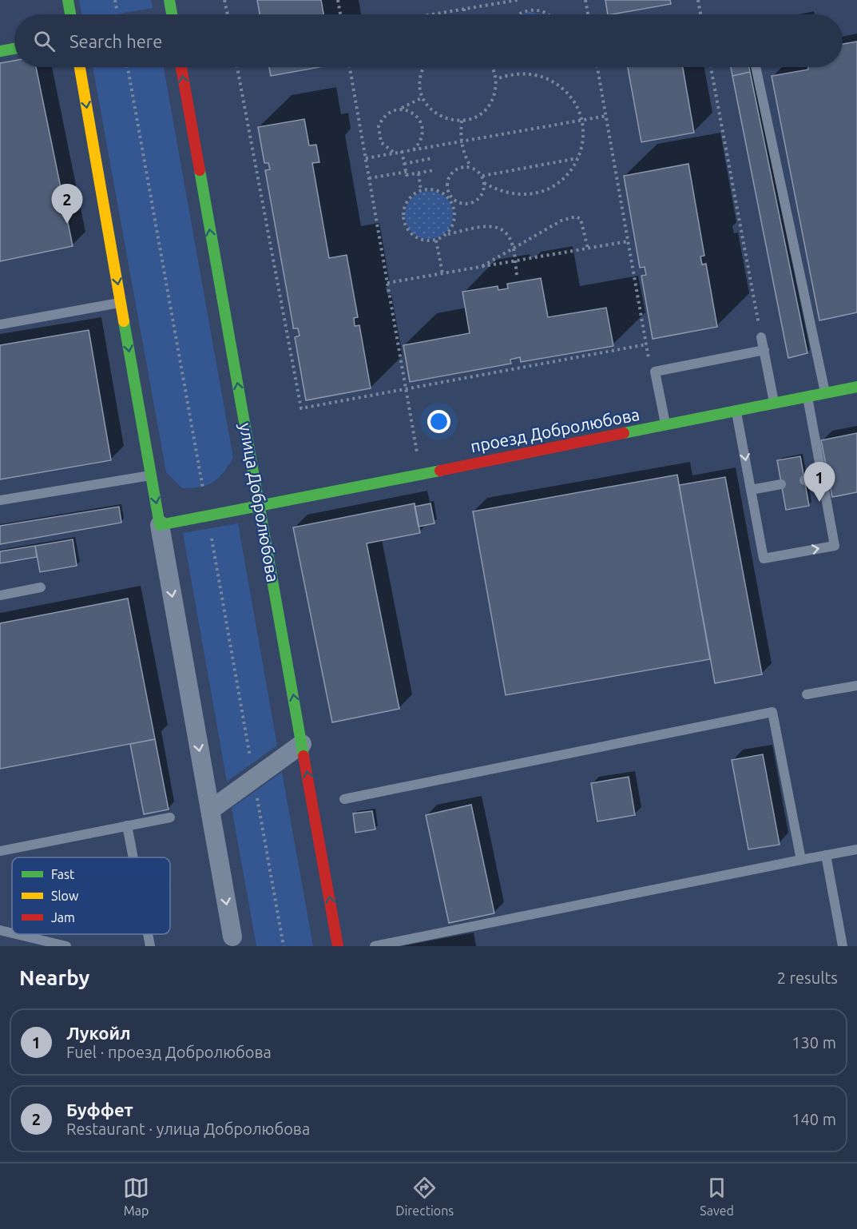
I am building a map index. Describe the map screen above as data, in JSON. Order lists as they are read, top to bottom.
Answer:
{
  "streets": {
    "street": ["проезд Добролюбова", "улица Добролюбова"]
  },
  "crossings": [
    ["проезд Добролюбова", "улица Добролюбова"]
  ],
  "one_way": ["улица Добролюбова"],
  "legend": ["Fast", "Slow", "Jam"],
  "page": {
    "search": "Search here",
    "pins": ["2", "1"],
    "heading": ["Nearby", "2 results"],
    "list": [
      {
        "mark": "1",
        "name": "Лукойл",
        "note": "Fuel · проезд Добролюбова",
        "value": "130 m"
      },
      {
        "mark": "2",
        "name": "Буффет",
        "note": "Restaurant · улица Добролюбова",
        "value": "140 m"
      }
    ],
    "nav": ["Map", "Directions", "Saved"]
  }
}
